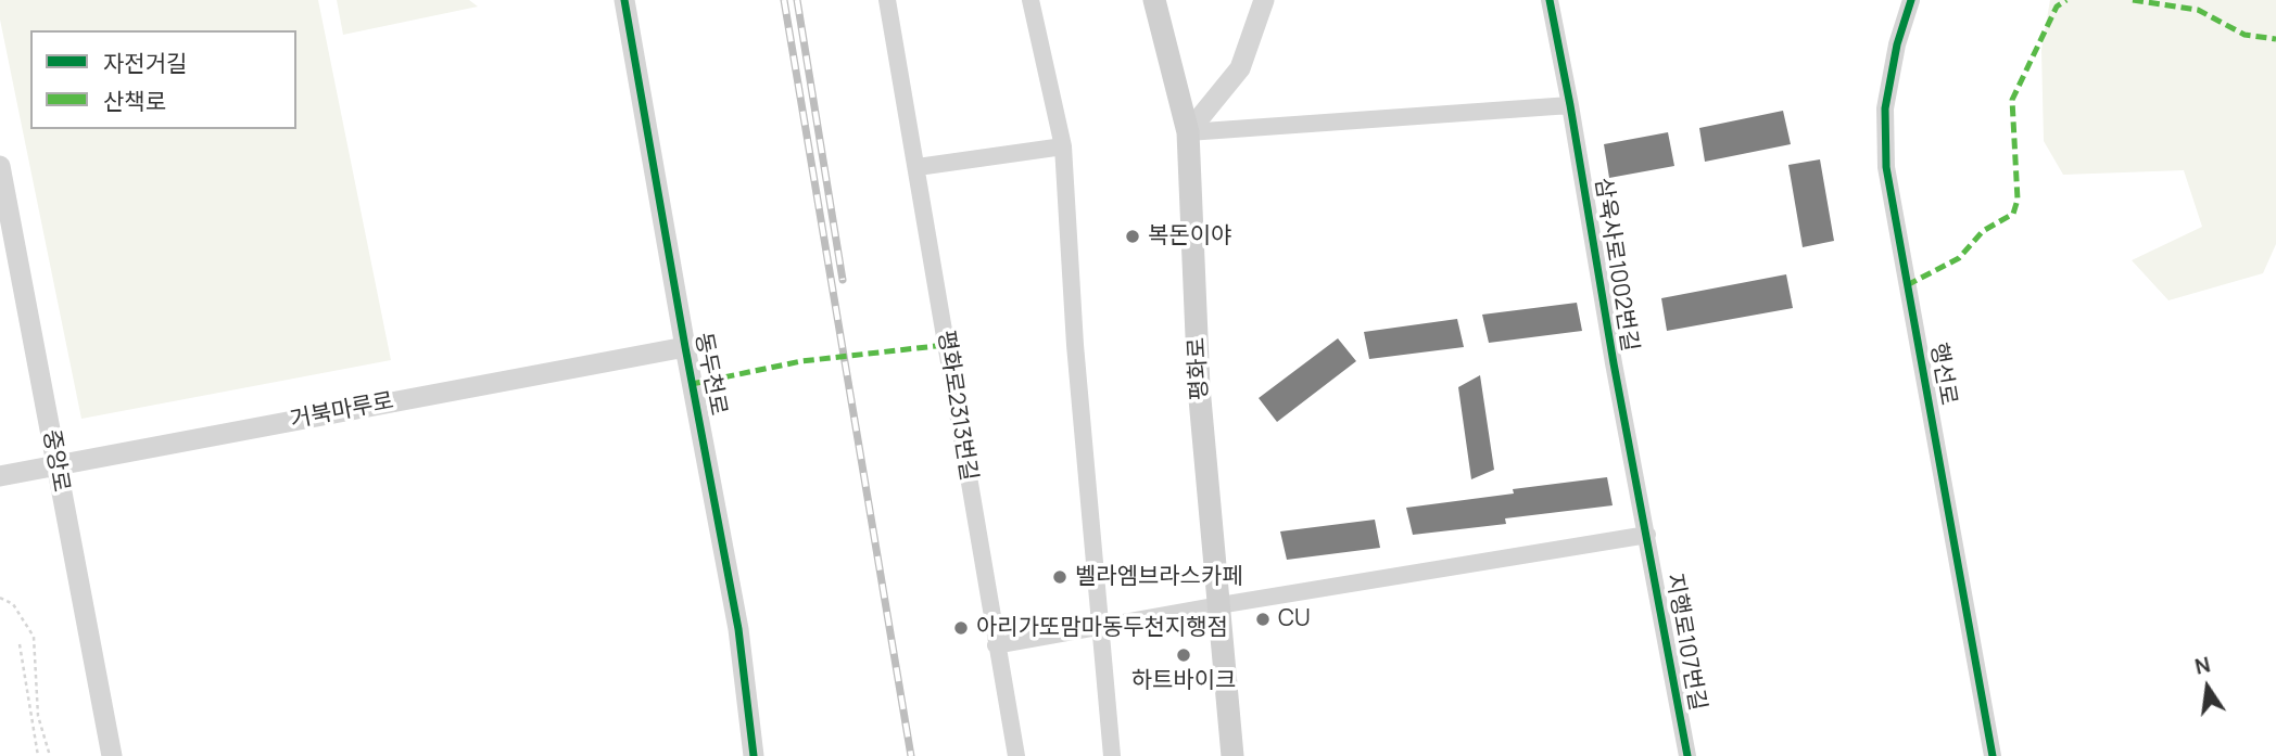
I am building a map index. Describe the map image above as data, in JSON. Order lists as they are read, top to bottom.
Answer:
{
  "streets": {
    "main road": ["평화로"],
    "street": [
      "삼육사로1002번길",
      "동두천로",
      "행선로",
      "평화로2313번길",
      "거북마루로",
      "중앙로",
      "지행로107번길"
    ]
  },
  "crossings": [
    ["삼육사로1002번길", "지행로107번길"],
    ["동두천로", "거북마루로"],
    ["거북마루로", "중앙로"]
  ],
  "places": [
    "복돈이야",
    "벨라엠브라스카페",
    "CU",
    "아리가또맘마동두천지행점",
    "하트바이크"
  ],
  "legend": ["자전거길", "산책로"],
  "north": "top"
}
